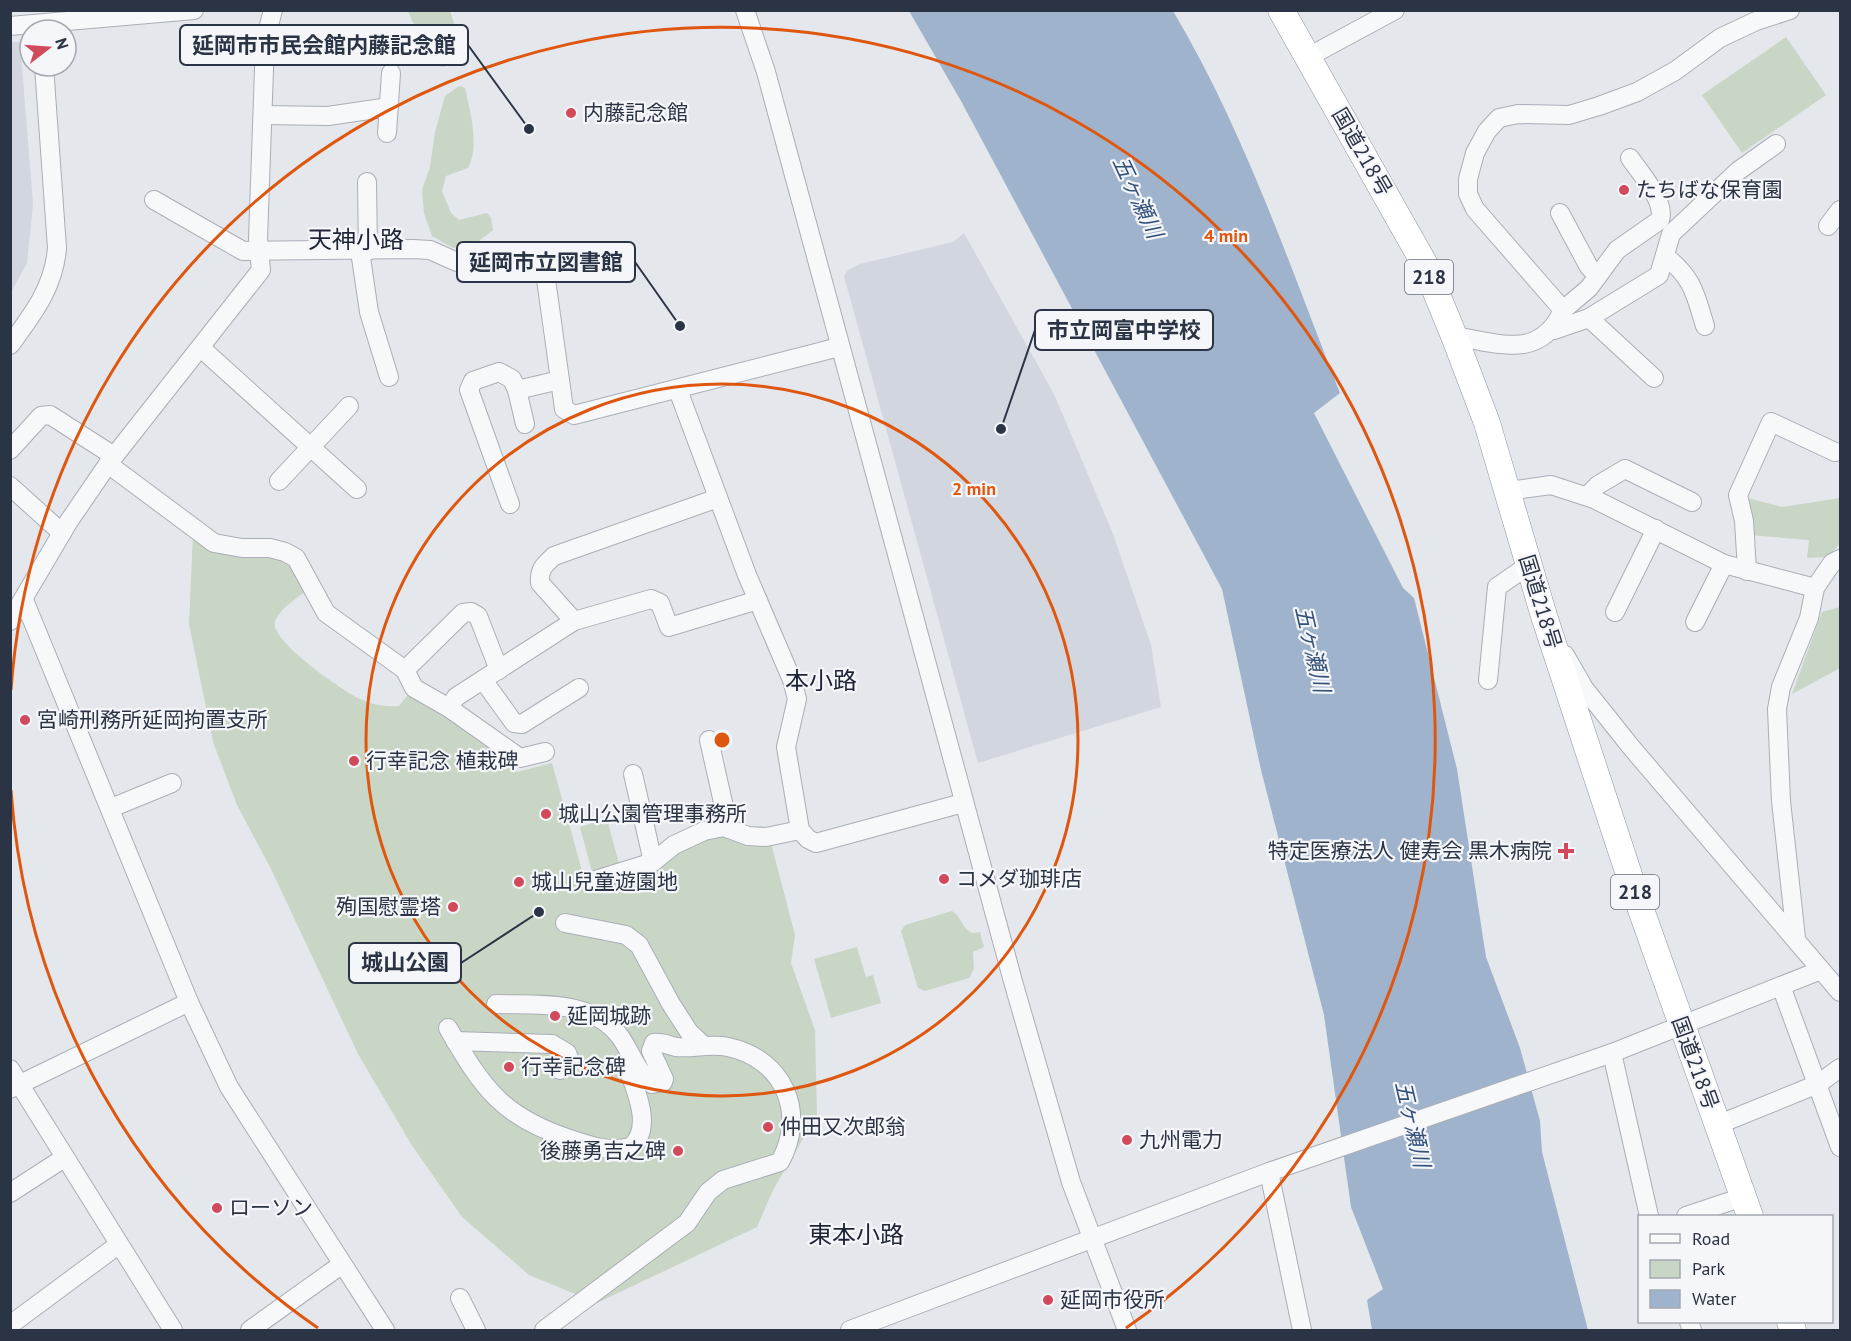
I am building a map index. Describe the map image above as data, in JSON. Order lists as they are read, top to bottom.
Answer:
{
  "streets": {
    "highway": ["国道218号", "218"]
  },
  "districts": ["天神小路", "本小路", "東本小路"],
  "water": ["五ヶ瀬川"],
  "places": {
    "other": [
      "内藤記念館",
      "延岡市市民会館内藤記念館",
      "たちばな保育園",
      "延岡市立図書館",
      "市立岡富中学校",
      "宮崎刑務所延岡拘置支所",
      "行幸記念 植栽碑",
      "城山公園管理事務所",
      "コメダ珈琲店",
      "城山兒童遊園地",
      "殉国慰霊塔",
      "城山公園",
      "延岡城跡",
      "行幸記念碑",
      "仲田又次郎翁",
      "九州電力",
      "後藤勇吉之碑",
      "ローソン",
      "延岡市役所"
    ],
    "health": ["特定医療法人 健寿会 黒木病院"]
  },
  "legend": ["Road", "Park", "Water"],
  "north": "right",
  "rings": ["4 min", "2 min"]
}
